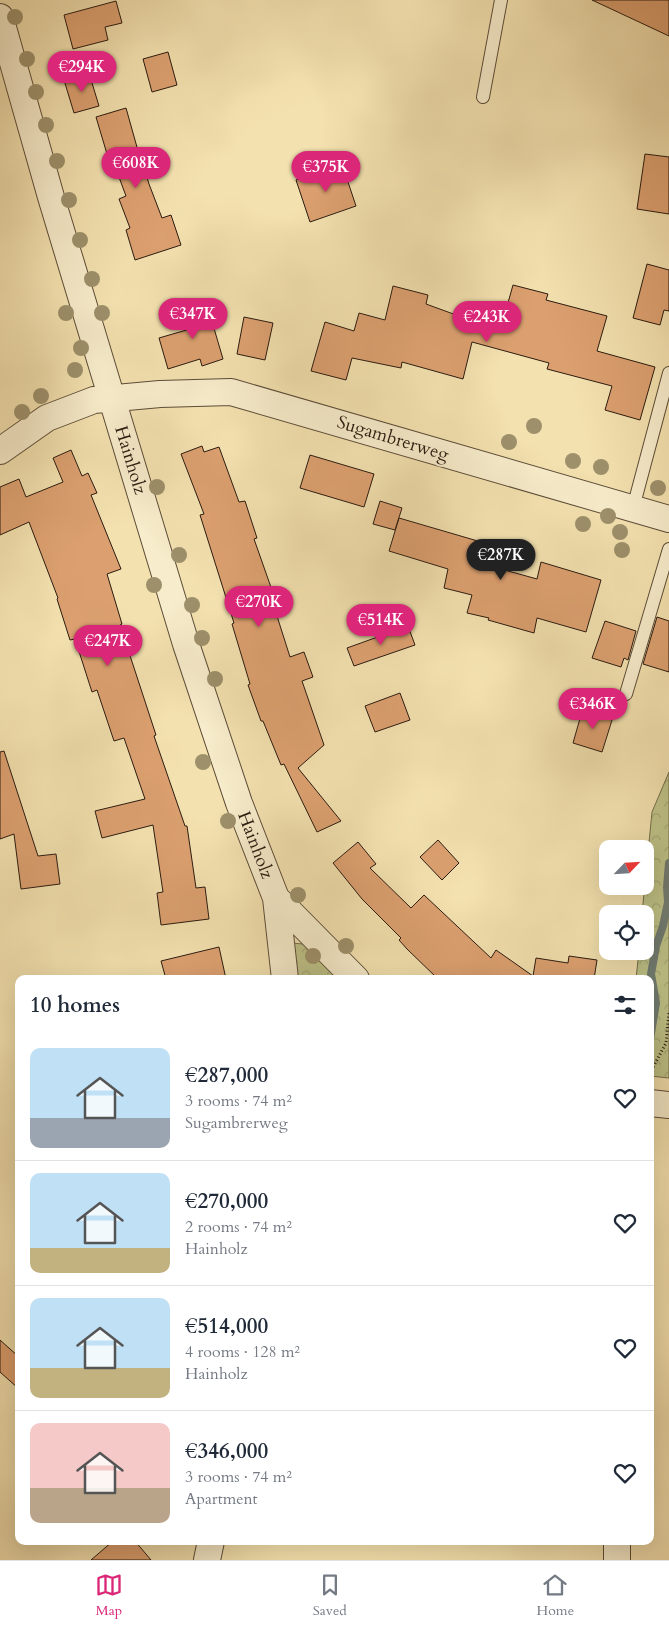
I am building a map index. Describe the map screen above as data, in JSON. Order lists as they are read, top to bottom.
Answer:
{
  "streets": {
    "street": ["Sugambrerweg", "Hainholz"]
  },
  "crossings": [
    ["Sugambrerweg", "Hainholz"]
  ],
  "north": "top right",
  "page": {
    "price": [
      "€294K",
      "€608K",
      "€375K",
      "€347K",
      "€243K",
      "€287K",
      "€270K",
      "€514K",
      "€247K",
      "€346K"
    ],
    "heading": "10 homes",
    "list": [
      {
        "name": "€287,000",
        "note": "3 rooms · 74 m² · Sugambrerweg"
      },
      {
        "name": "€270,000",
        "note": "2 rooms · 74 m² · Hainholz"
      },
      {
        "name": "€514,000",
        "note": "4 rooms · 128 m² · Hainholz"
      },
      {
        "name": "€346,000",
        "note": "3 rooms · 74 m² · Apartment"
      }
    ],
    "tabs": ["Map", "Saved", "Home"]
  }
}
